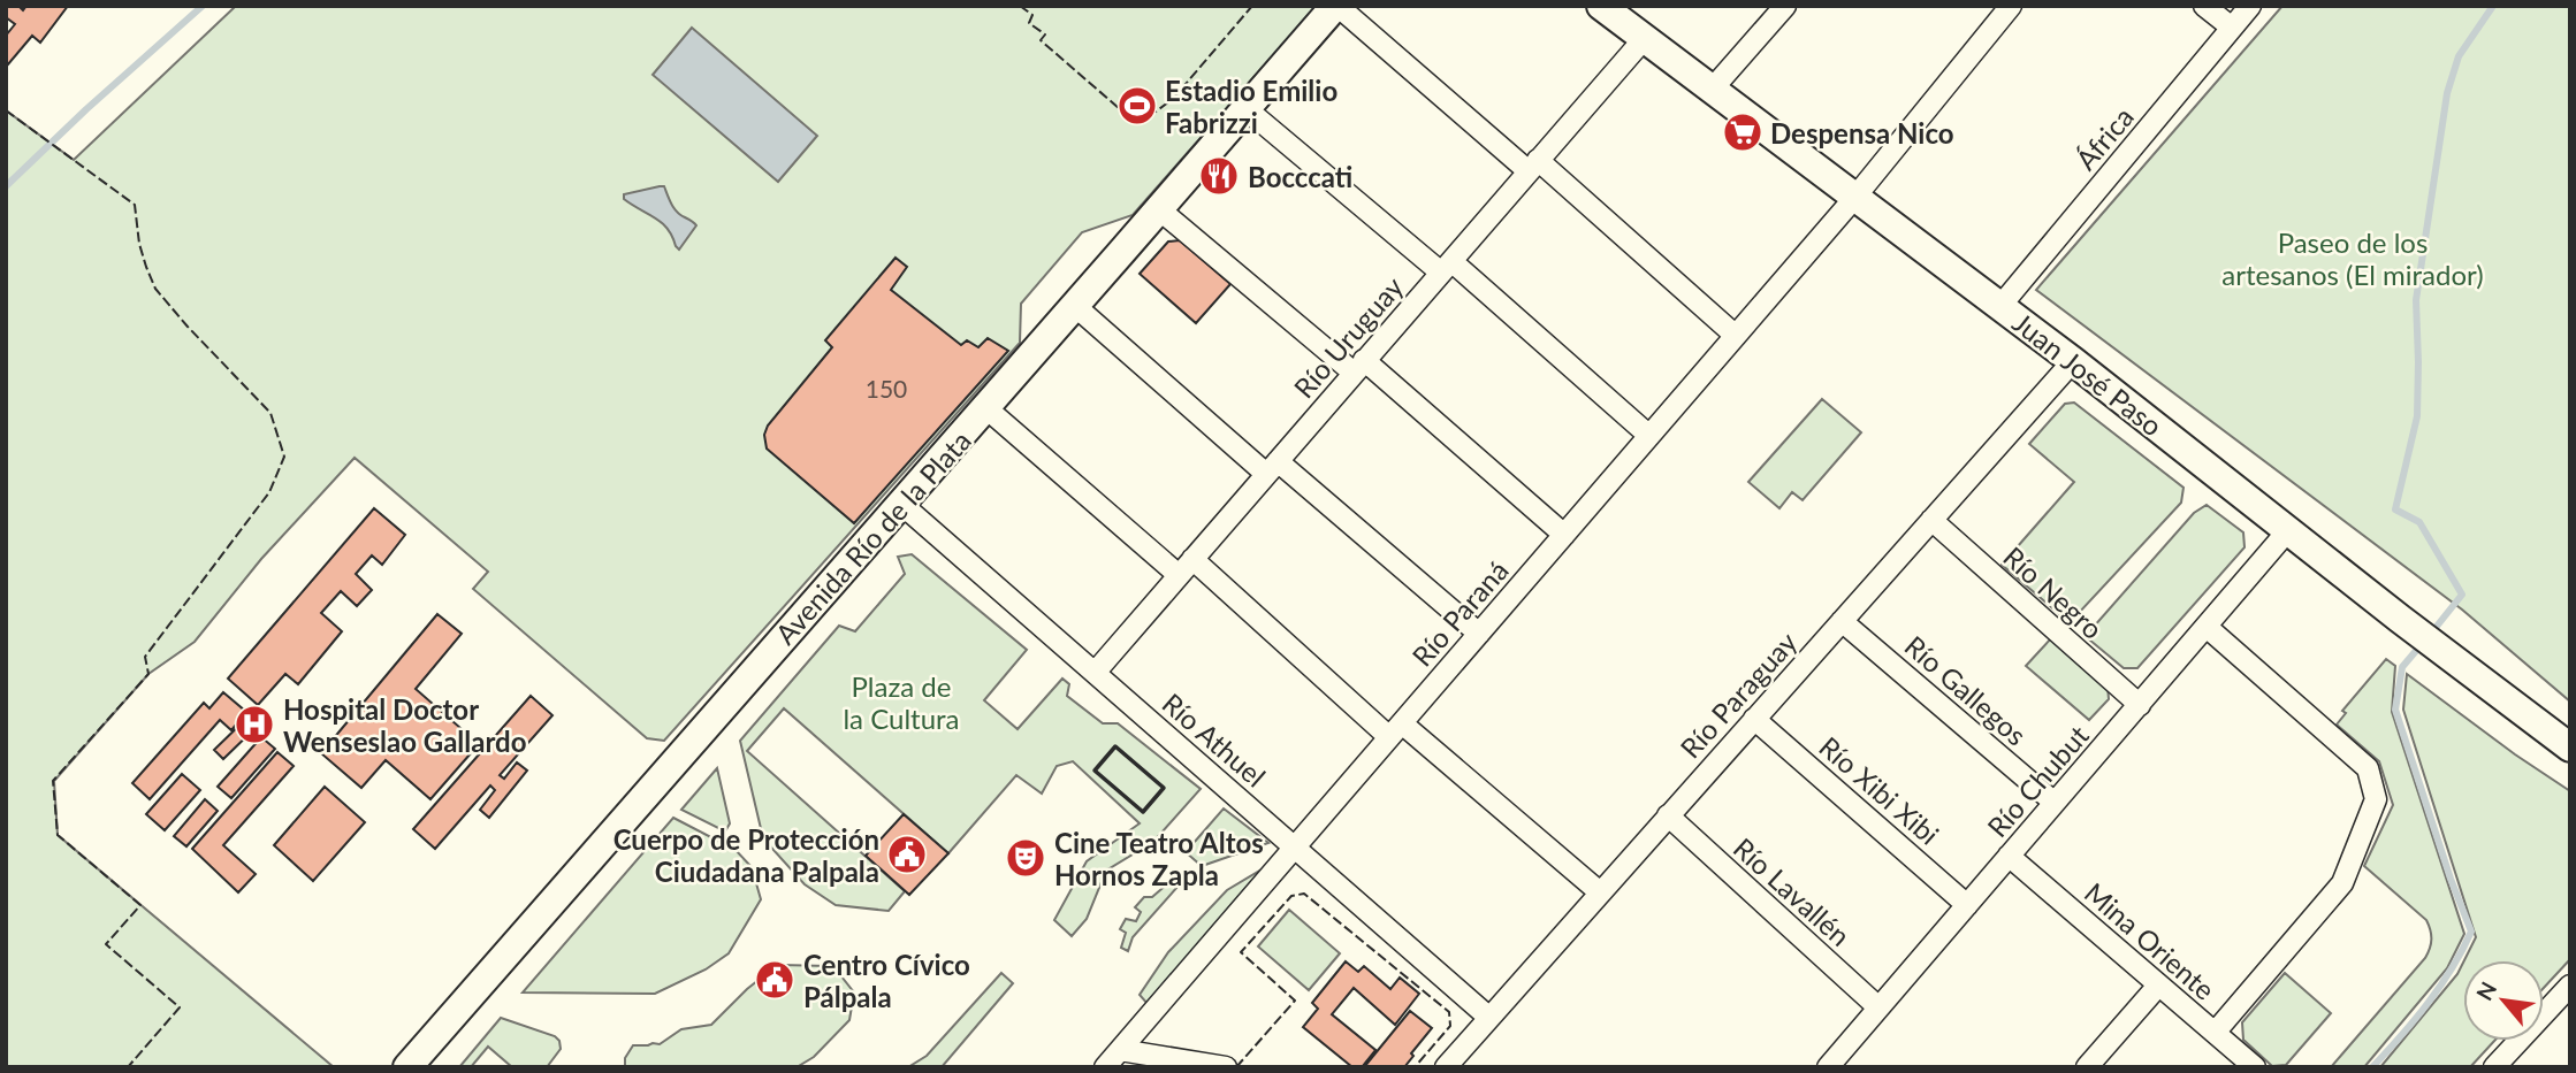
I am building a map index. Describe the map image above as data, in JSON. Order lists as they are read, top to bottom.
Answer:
{
  "streets": {
    "main road": ["Juan José Paso", "Avenida Río de la Plata"],
    "street": [
      "África",
      "Río Uruguay",
      "Río Negro",
      "Río Paraná",
      "Río Gallegos",
      "Río Paraguay",
      "Río Athuel",
      "Río Chubut",
      "Río Xibi Xibi",
      "Río Lavallén",
      "Mina Oriente"
    ]
  },
  "crossings": [
    ["África", "Juan José Paso"],
    ["Río Uruguay", "Juan José Paso"],
    ["Río Uruguay", "Río Athuel"],
    ["Juan José Paso", "Río Paraná"],
    ["Juan José Paso", "Río Paraguay"],
    ["Juan José Paso", "Río Chubut"],
    ["Avenida Río de la Plata", "Río Athuel"],
    ["Río Negro", "Río Paraguay"],
    ["Río Negro", "Río Chubut"],
    ["Río Paraná", "Río Athuel"],
    ["Río Gallegos", "Río Paraguay"],
    ["Río Gallegos", "Río Chubut"],
    ["Río Paraguay", "Río Athuel"],
    ["Río Paraguay", "Río Xibi Xibi"],
    ["Río Paraguay", "Río Lavallén"],
    ["Río Chubut", "Río Xibi Xibi"],
    ["Río Chubut", "Río Lavallén"],
    ["Río Chubut", "Mina Oriente"]
  ],
  "parks": ["Paseo de los artesanos (El mirador)", "Plaza de la Cultura"],
  "places": {
    "sports": ["Estadio Emilio Fabrizzi"],
    "supermarket": ["Despensa Nico"],
    "restaurant": ["Bocccati"],
    "hospital": ["Hospital Doctor Wenseslao Gallardo"],
    "public building": ["Cuerpo de Protección Ciudadana Palpala", "Centro Cívico Pálpala"],
    "theatre": ["Cine Teatro Altos Hornos Zapla"]
  },
  "house_numbers": ["150"],
  "north": "top left"
}
